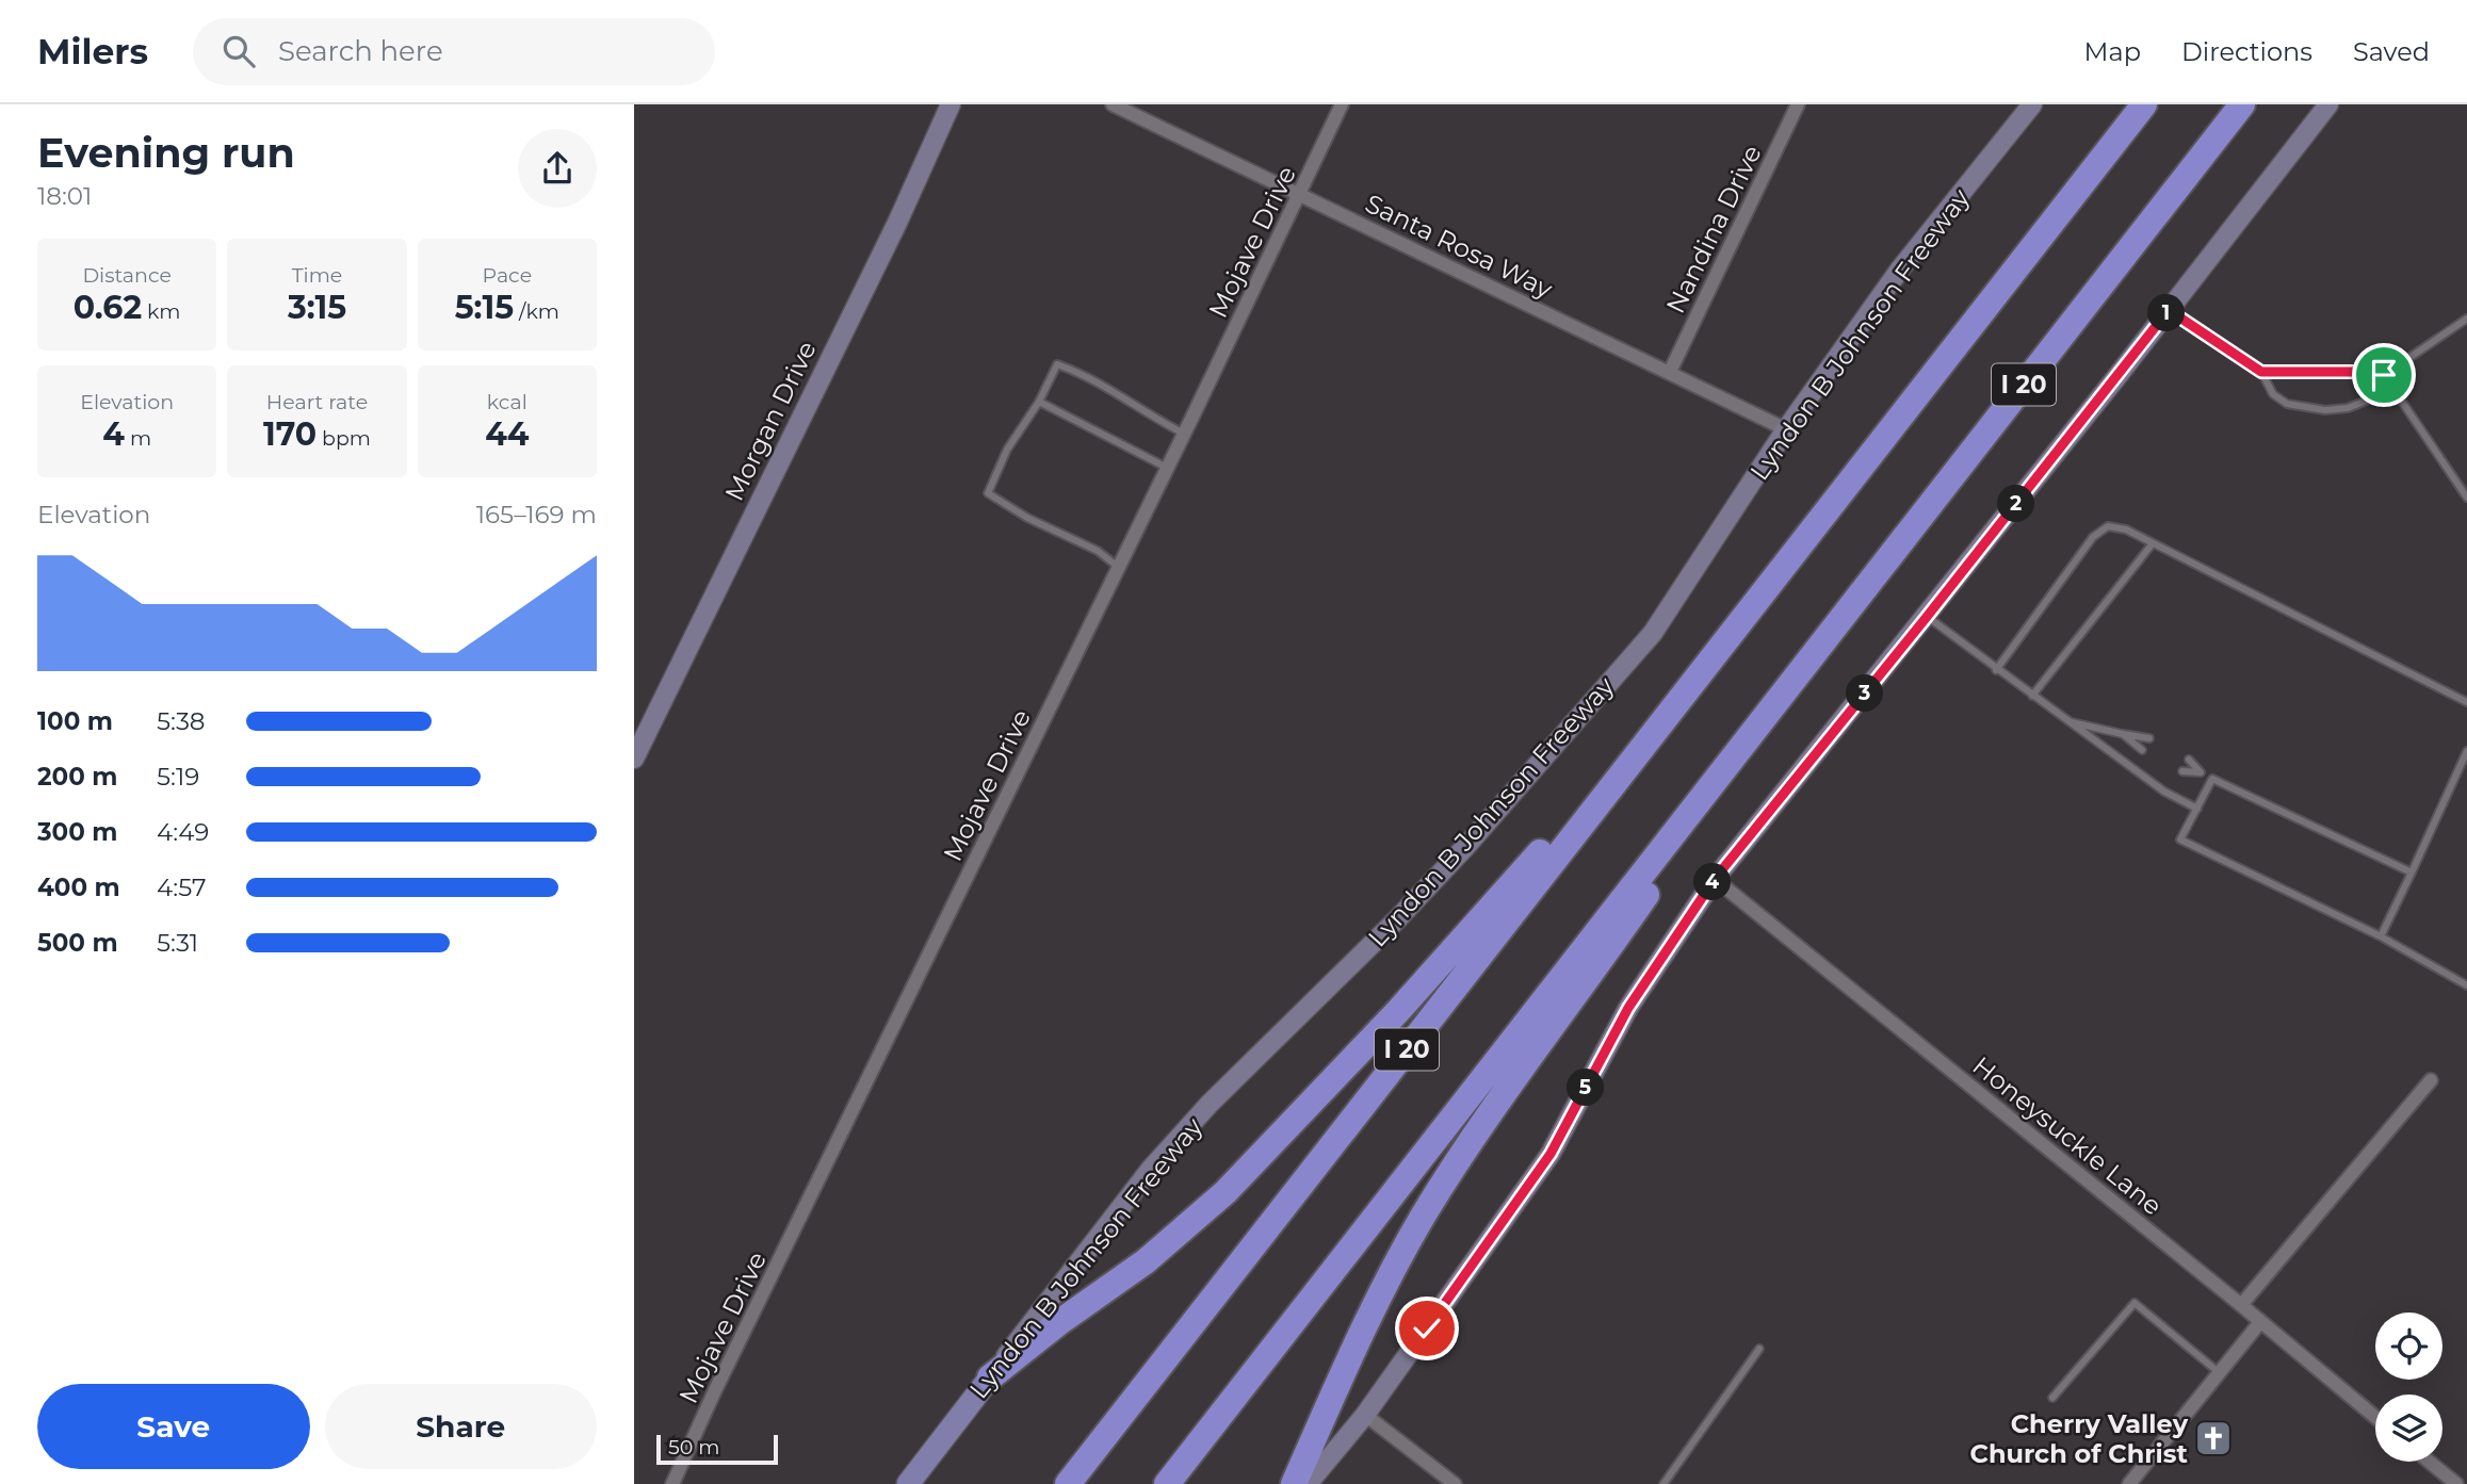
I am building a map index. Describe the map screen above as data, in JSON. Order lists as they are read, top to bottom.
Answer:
{
  "streets": {
    "highway": ["I 20"],
    "main road": ["Lyndon B Johnson Freeway", "Morgan Drive"],
    "street": [
      "Nandina Drive",
      "Mojave Drive",
      "Santa Rosa Way",
      "Honeysuckle Lane"
    ]
  },
  "crossings": [
    ["Nandina Drive", "Santa Rosa Way"],
    ["Mojave Drive", "Santa Rosa Way"],
    ["Santa Rosa Way", "Lyndon B Johnson Freeway"]
  ],
  "places": {
    "church": ["Cherry Valley Church of Christ"]
  },
  "scale_bar": "50 m",
  "page": {
    "header": "Milers",
    "search": "Search here",
    "nav": ["Map", "Directions", "Saved"],
    "heading": ["Evening run", "18:01"],
    "stats": [
      ["Distance", "0.62 km"],
      ["Time", "3:15"],
      ["Pace", "5:15 /km"],
      ["Elevation", "4 m"],
      ["Heart rate", "170 bpm"],
      ["kcal", "44"]
    ],
    "pins": [
      "1",
      "2",
      "3",
      "4",
      "5"
    ],
    "chart": ["Elevation", "165–169 m"],
    "list": [
      {
        "name": "100 m",
        "note": "5:38"
      },
      {
        "name": "200 m",
        "note": "5:19"
      },
      {
        "name": "300 m",
        "note": "4:49"
      },
      {
        "name": "400 m",
        "note": "4:57"
      },
      {
        "name": "500 m",
        "note": "5:31"
      }
    ],
    "buttons": ["Save", "Share"],
    "scale": "50 m"
  }
}
